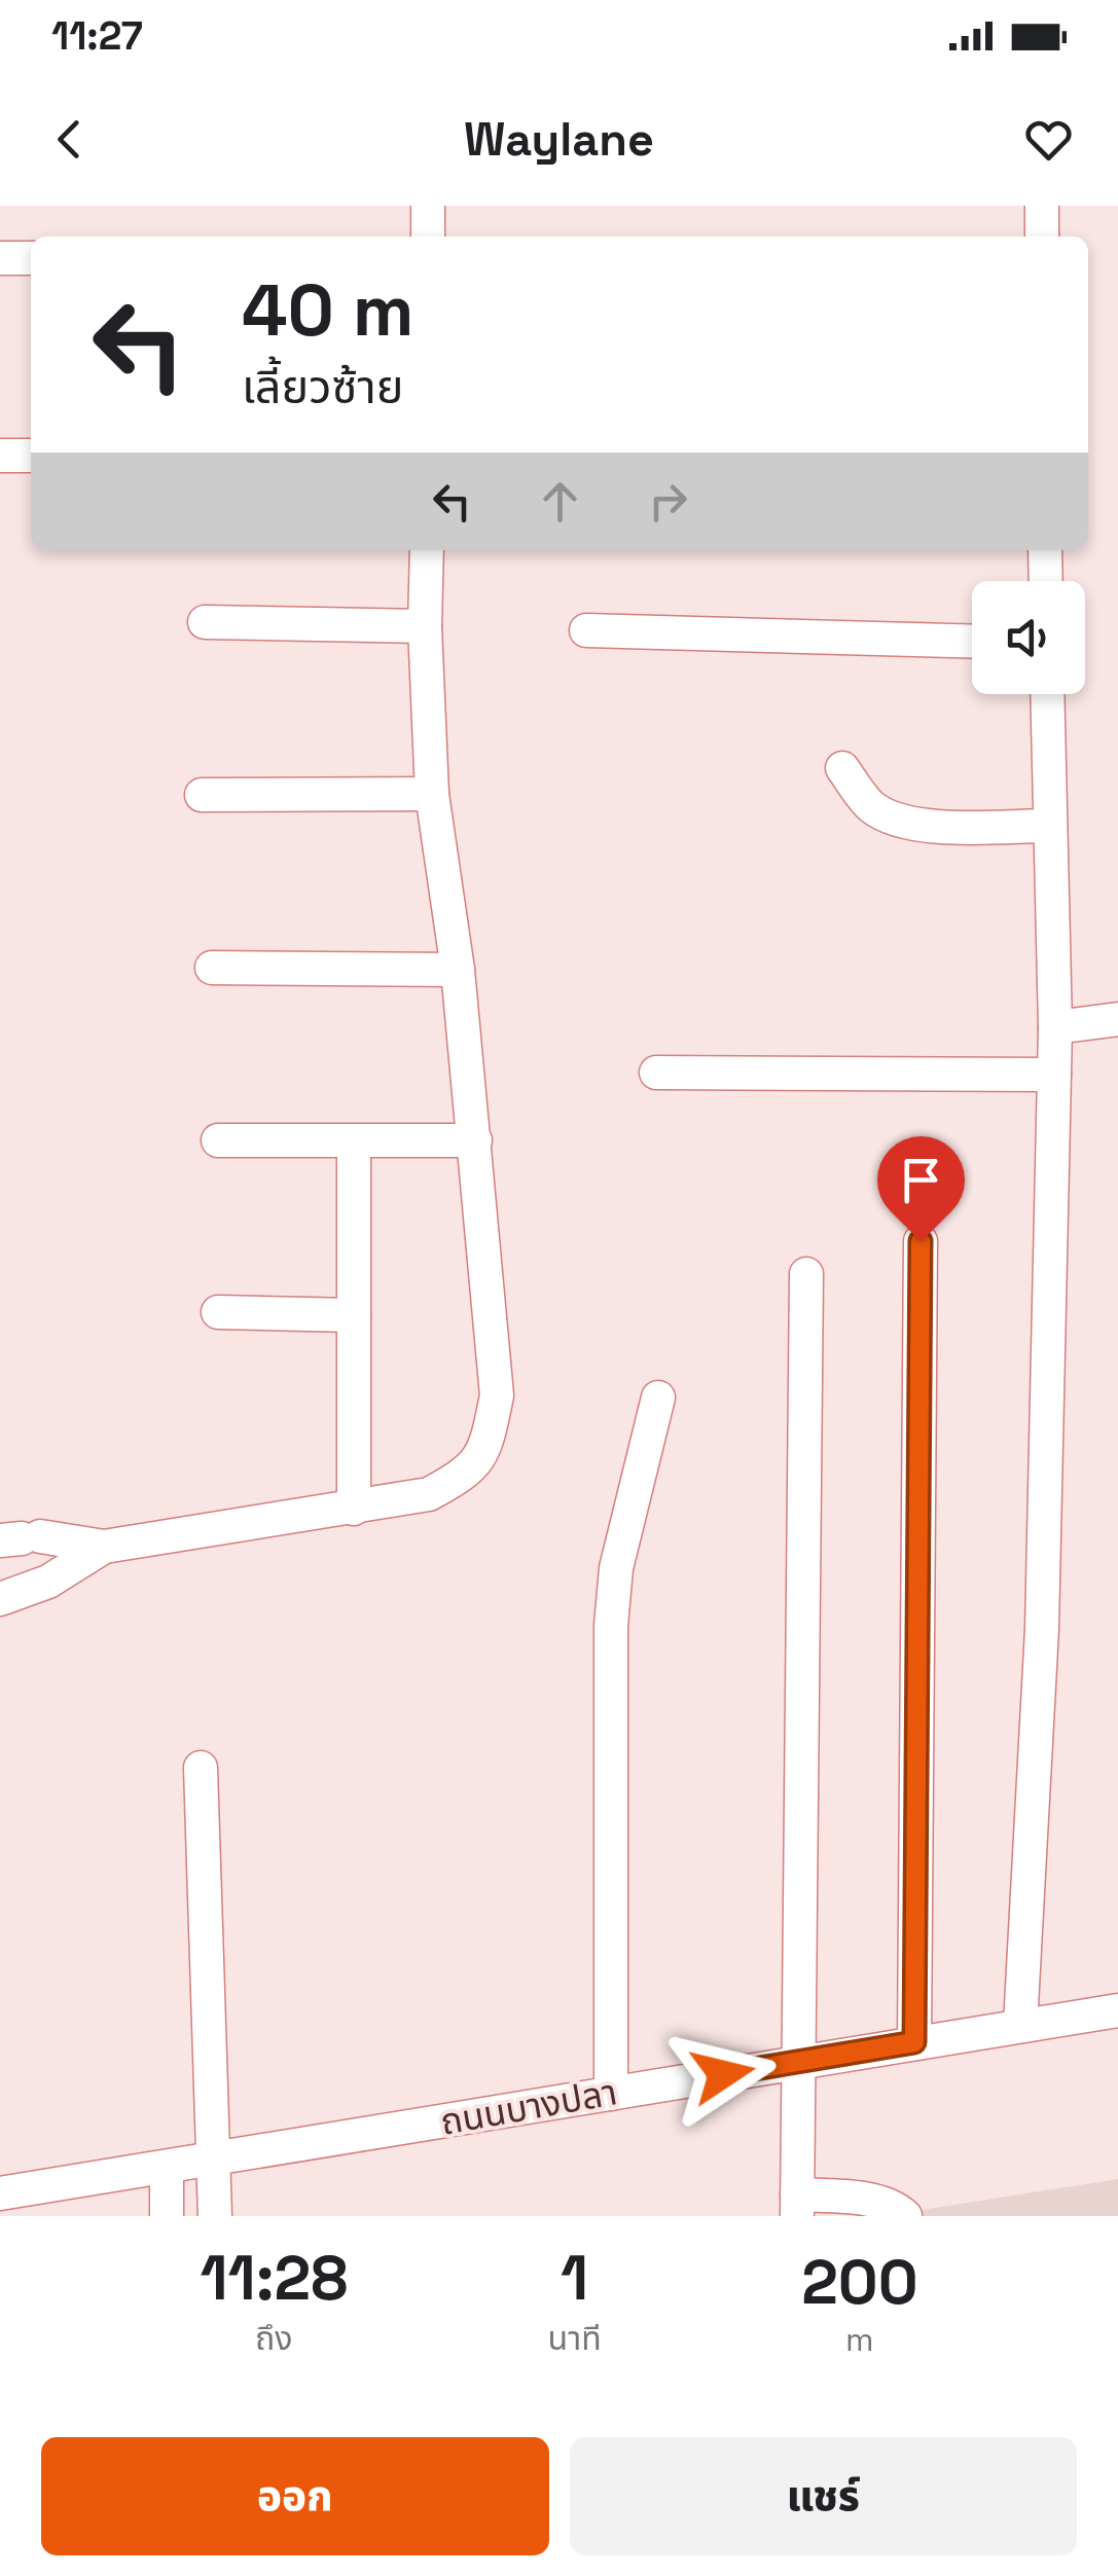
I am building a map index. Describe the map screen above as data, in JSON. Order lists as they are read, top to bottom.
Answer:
{
  "streets": {
    "street": ["ถนนบางปลา"]
  },
  "page": {
    "status": "11:27",
    "header": "Waylane",
    "turn": ["40 m", "เลี้ยวซ้าย"],
    "eta": [
      "11:28",
      "ถึง",
      "1",
      "นาที",
      "200",
      "m"
    ],
    "buttons": ["ออก", "แชร์"]
  }
}
